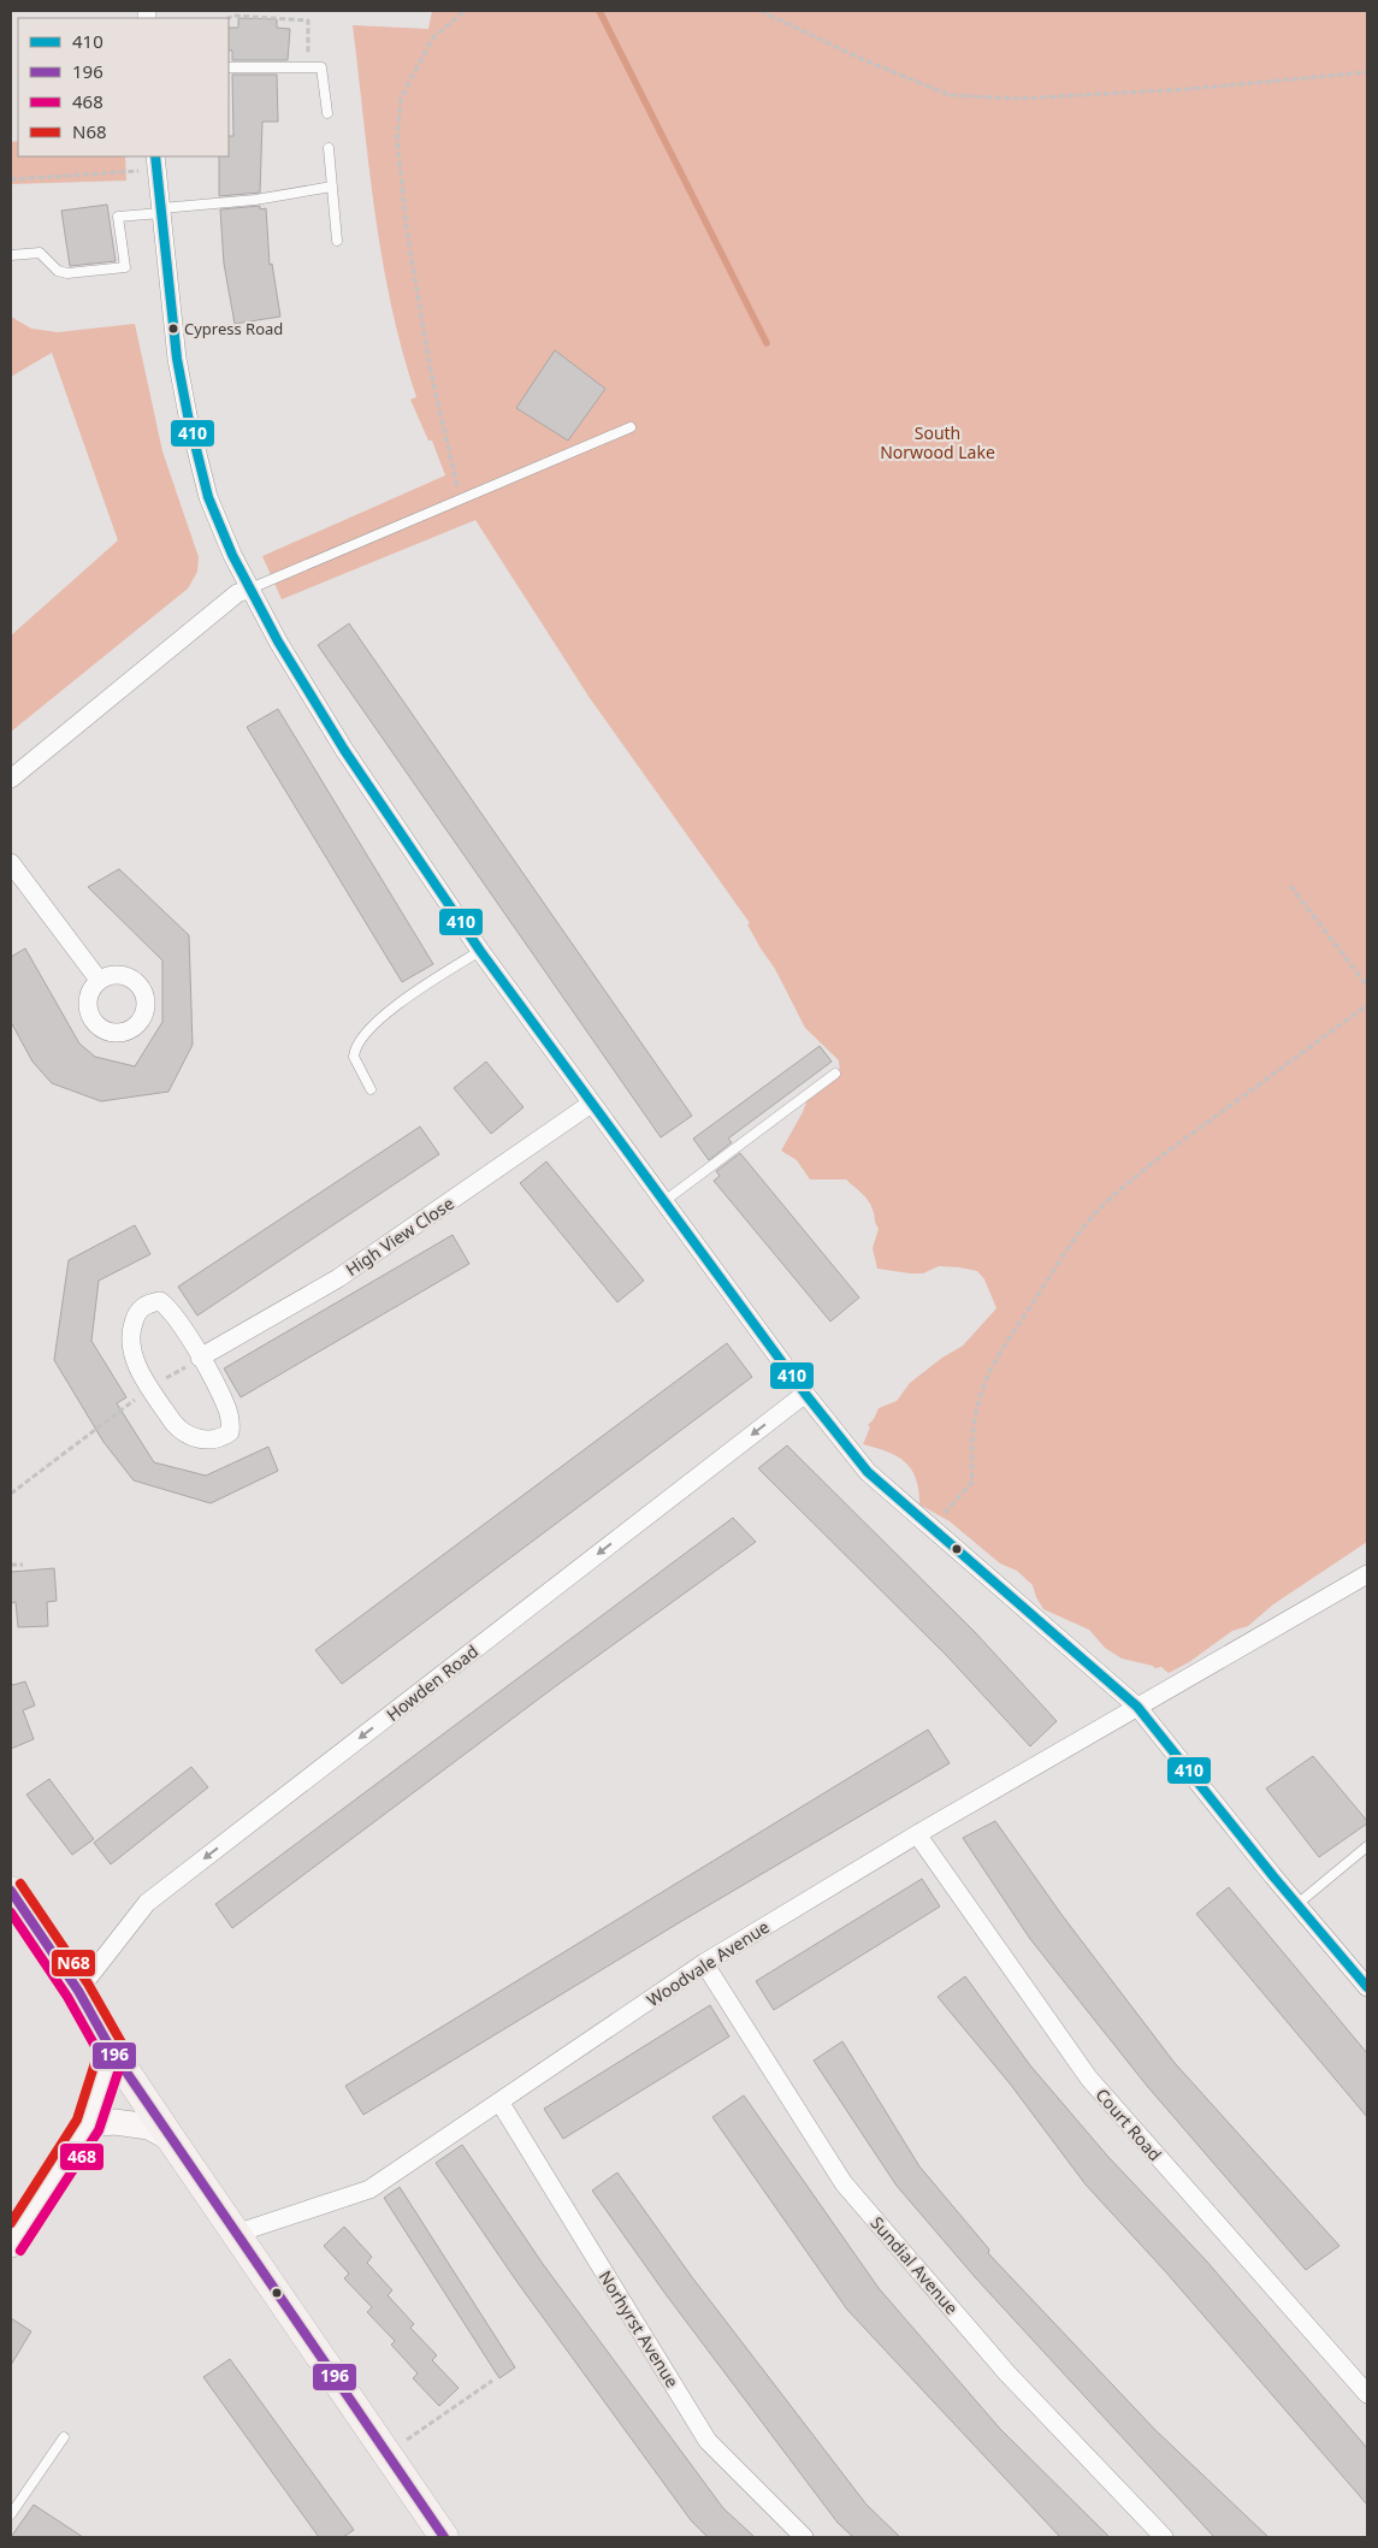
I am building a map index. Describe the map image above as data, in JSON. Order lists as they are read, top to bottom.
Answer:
{
  "streets": {
    "street": [
      "High View Close",
      "Howden Road",
      "Woodvale Avenue",
      "Court Road",
      "Sundial Avenue",
      "Norhyrst Avenue"
    ]
  },
  "crossings": [
    ["Woodvale Avenue", "Court Road"],
    ["Woodvale Avenue", "Sundial Avenue"],
    ["Woodvale Avenue", "Norhyrst Avenue"]
  ],
  "one_way": ["Howden Road"],
  "parks": ["South Norwood Lake"],
  "places": ["Cypress Road"],
  "lines": [
    "transit line 410",
    "transit line N68",
    "transit line 196",
    "transit line 468"
  ],
  "legend": [
    "410",
    "196",
    "468",
    "N68"
  ]
}
